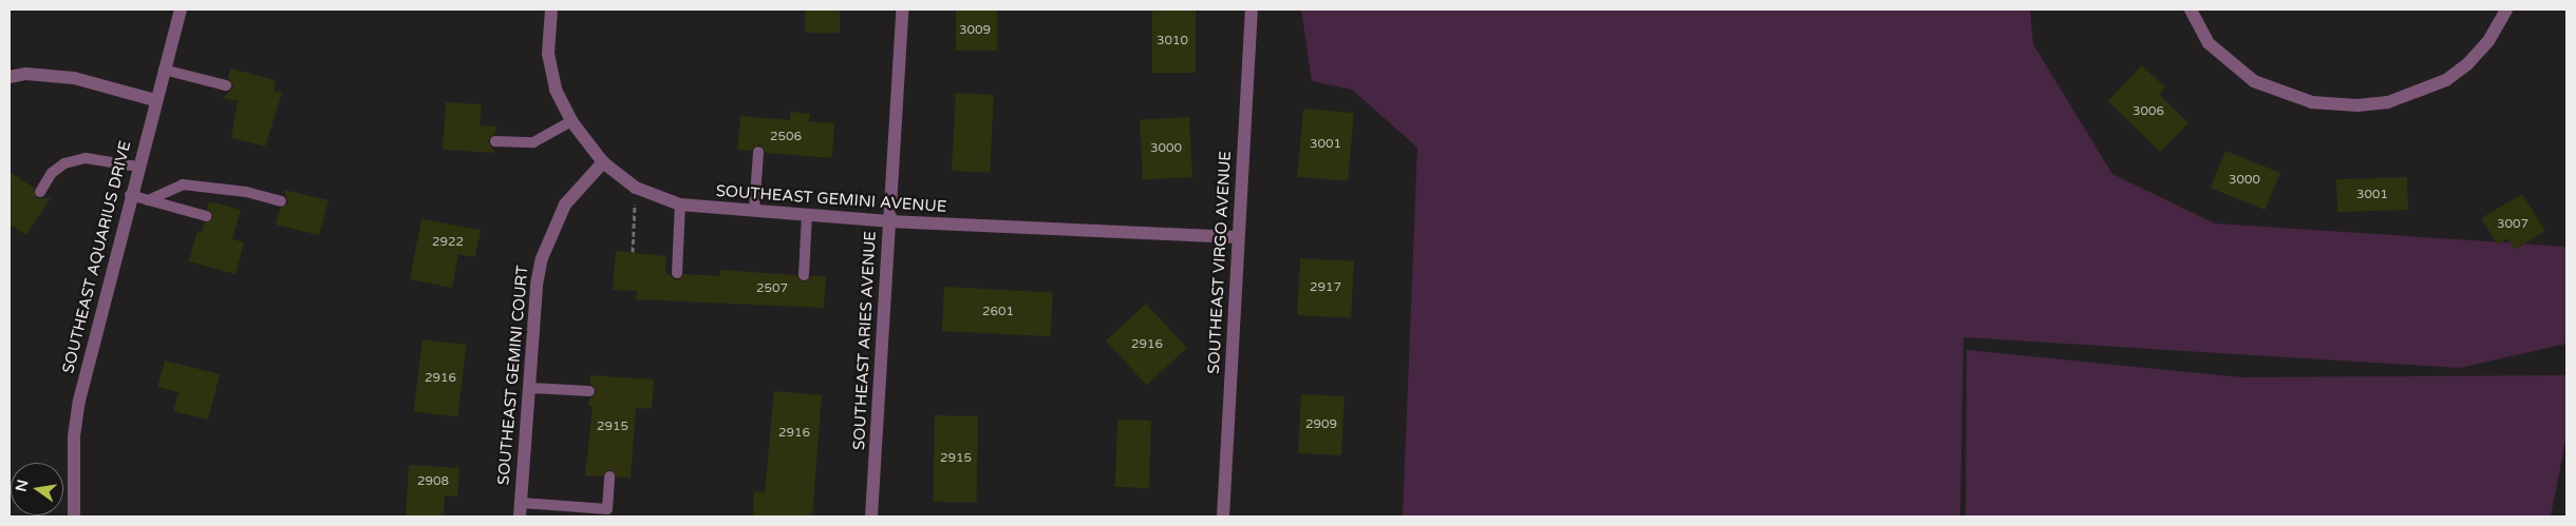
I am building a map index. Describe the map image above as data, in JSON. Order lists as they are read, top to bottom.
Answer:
{
  "streets": {
    "street": [
      "SOUTHEAST GEMINI AVENUE",
      "SOUTHEAST AQUARIUS DRIVE",
      "SOUTHEAST VIRGO AVENUE",
      "SOUTHEAST ARIES AVENUE",
      "SOUTHEAST GEMINI COURT"
    ]
  },
  "crossings": [
    ["SOUTHEAST GEMINI AVENUE", "SOUTHEAST VIRGO AVENUE"],
    ["SOUTHEAST GEMINI AVENUE", "SOUTHEAST ARIES AVENUE"],
    ["SOUTHEAST GEMINI AVENUE", "SOUTHEAST GEMINI COURT"]
  ],
  "house_numbers": [
    "3009",
    "3010",
    "3006",
    "2506",
    "3001",
    "3000",
    "3000",
    "3001",
    "3007",
    "2922",
    "2917",
    "2507",
    "2601",
    "2916",
    "2916",
    "2909",
    "2915",
    "2916",
    "2915",
    "2908"
  ],
  "north": "left"
}
